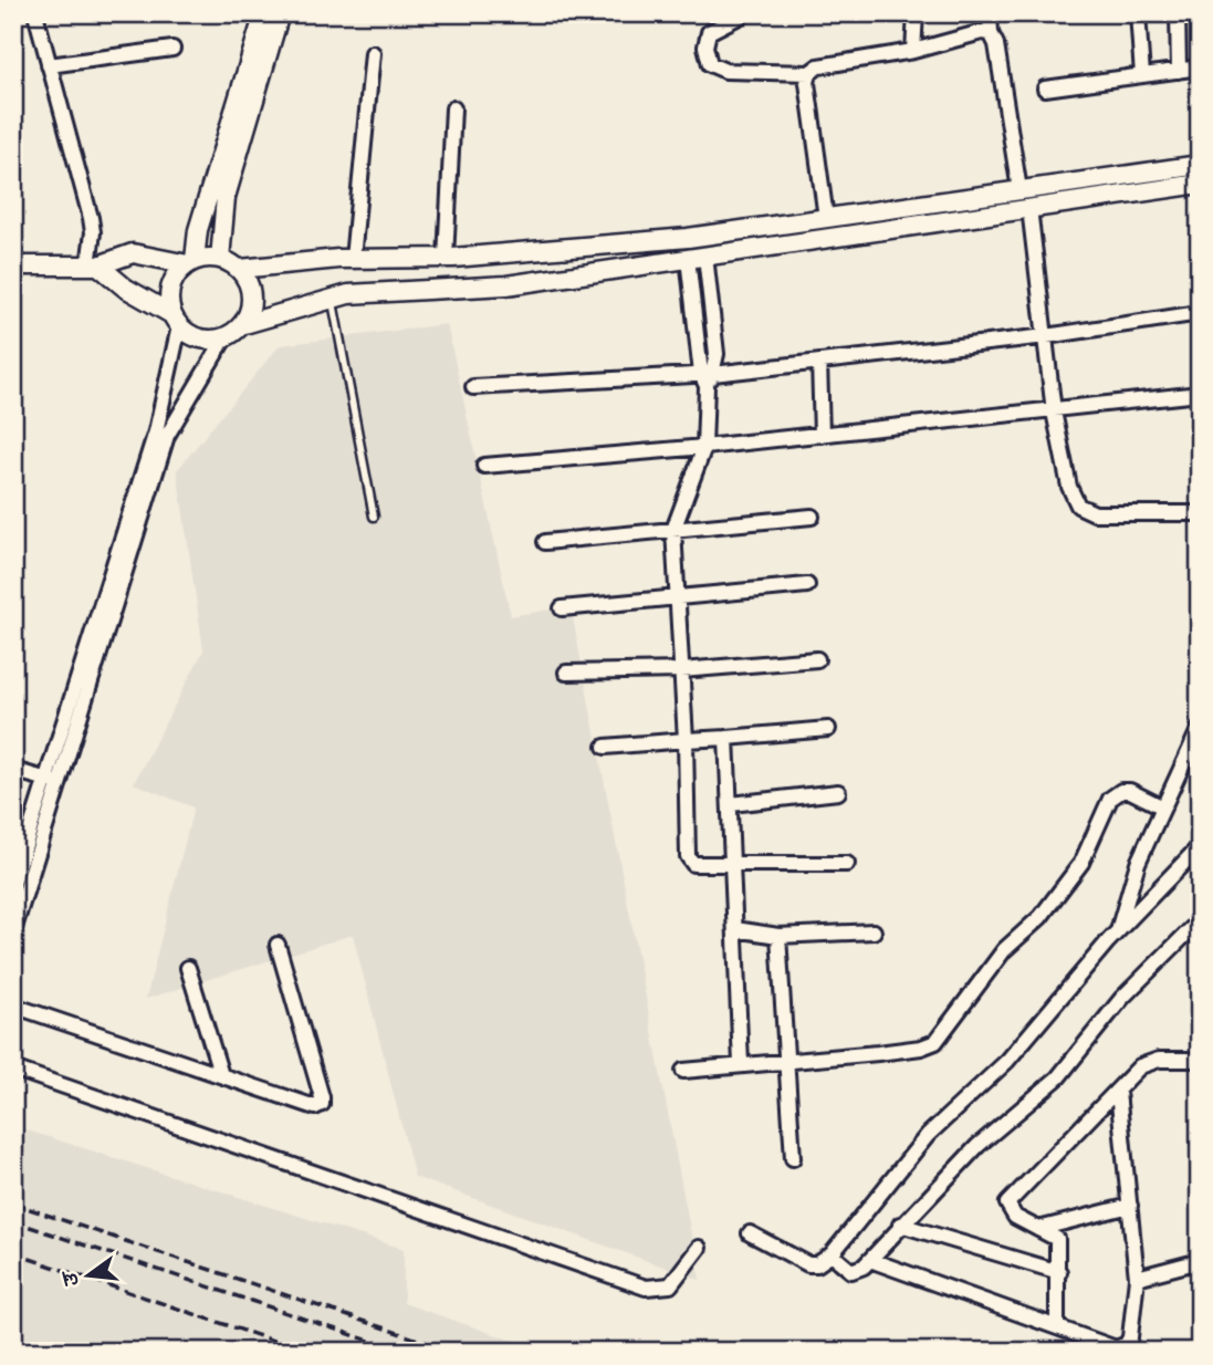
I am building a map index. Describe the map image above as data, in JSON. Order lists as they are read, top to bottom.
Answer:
{
  "north": "left"
}
